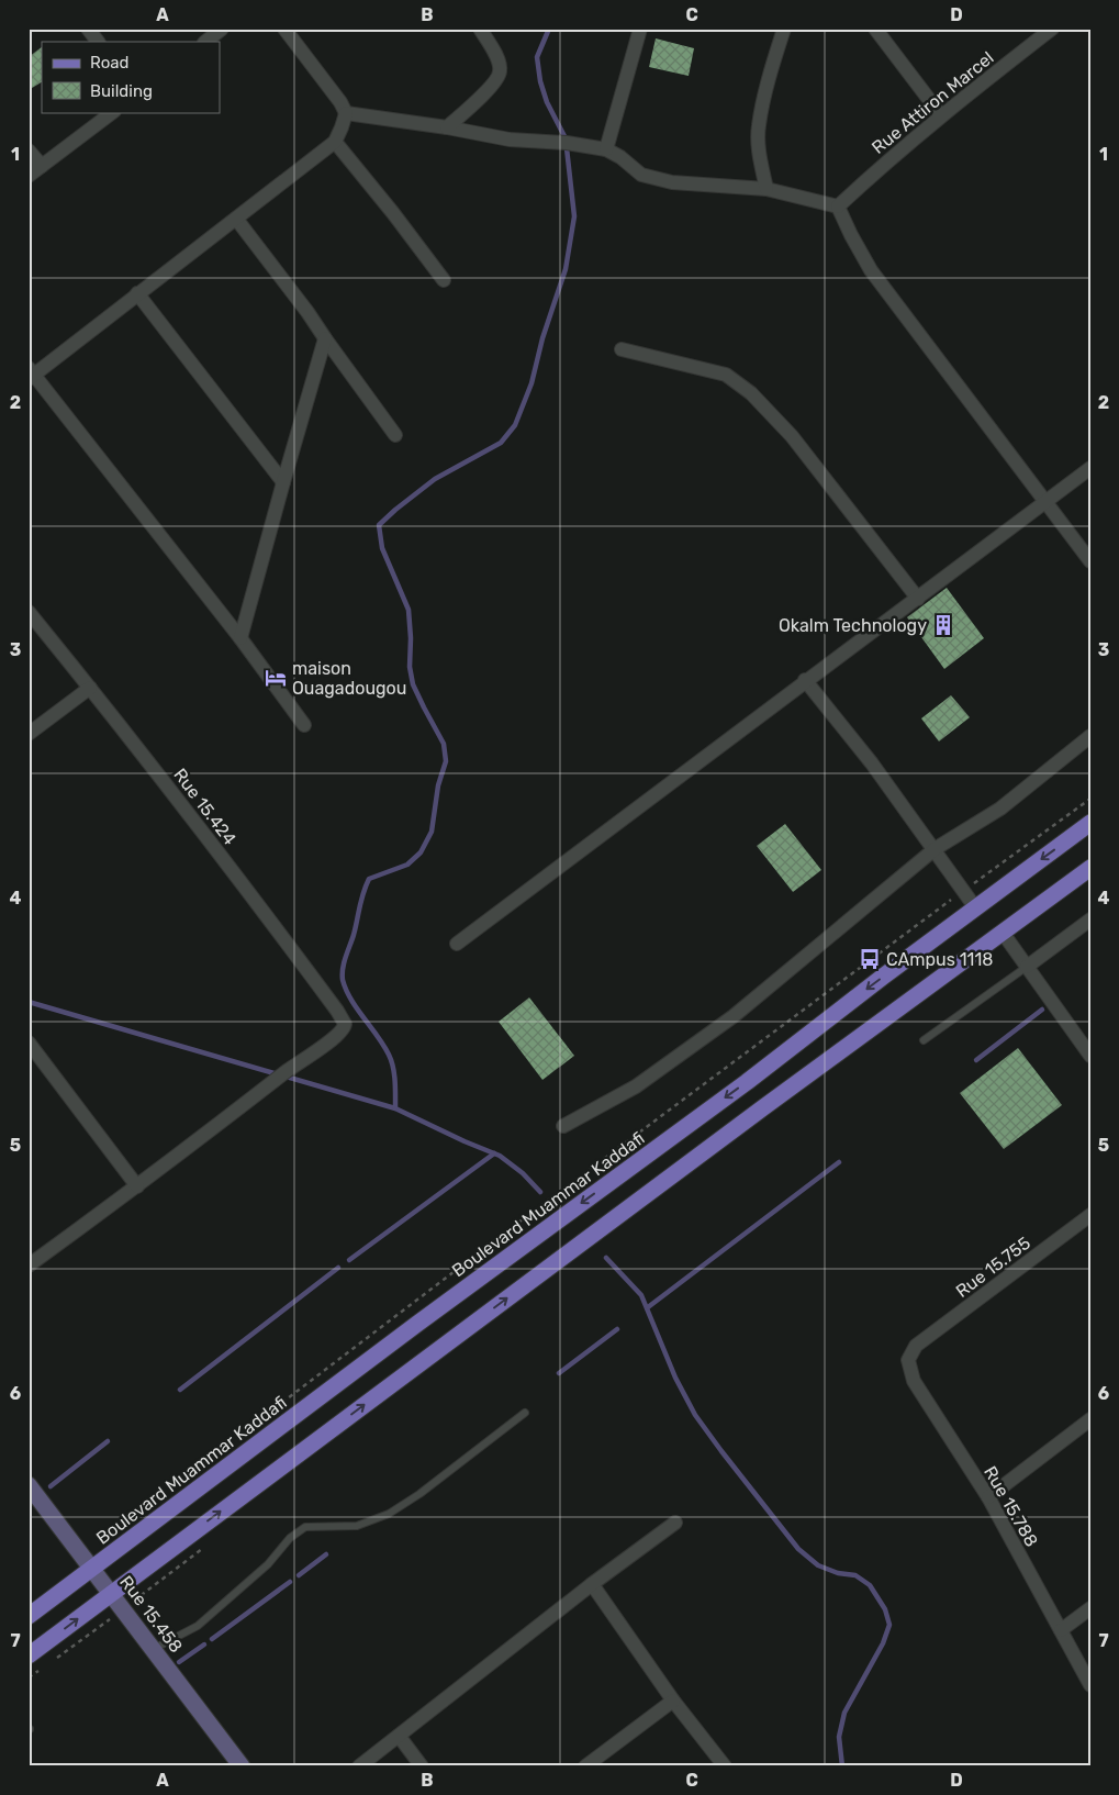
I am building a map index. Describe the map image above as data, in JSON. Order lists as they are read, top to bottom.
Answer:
{
  "streets": {
    "main road": ["Boulevard Muammar Kaddafi", "Rue 15.458"],
    "street": [
      "Rue Attiron Marcel",
      "Rue 15.424",
      "Rue 15.755",
      "Rue 15.788"
    ]
  },
  "crossings": [
    ["Boulevard Muammar Kaddafi", "Rue 15.458"],
    ["Rue 15.755", "Rue 15.788"]
  ],
  "places": {
    "building": ["Okalm Technology"],
    "hotel": ["maison Ouagadougou"],
    "bus stop": ["CAmpus 1118"]
  },
  "legend": ["Road", "Building"],
  "grid": {
    "columns": [
      "A",
      "B",
      "C",
      "D"
    ],
    "rows": [
      "1",
      "2",
      "3",
      "4",
      "5",
      "6",
      "7"
    ]
  }
}
